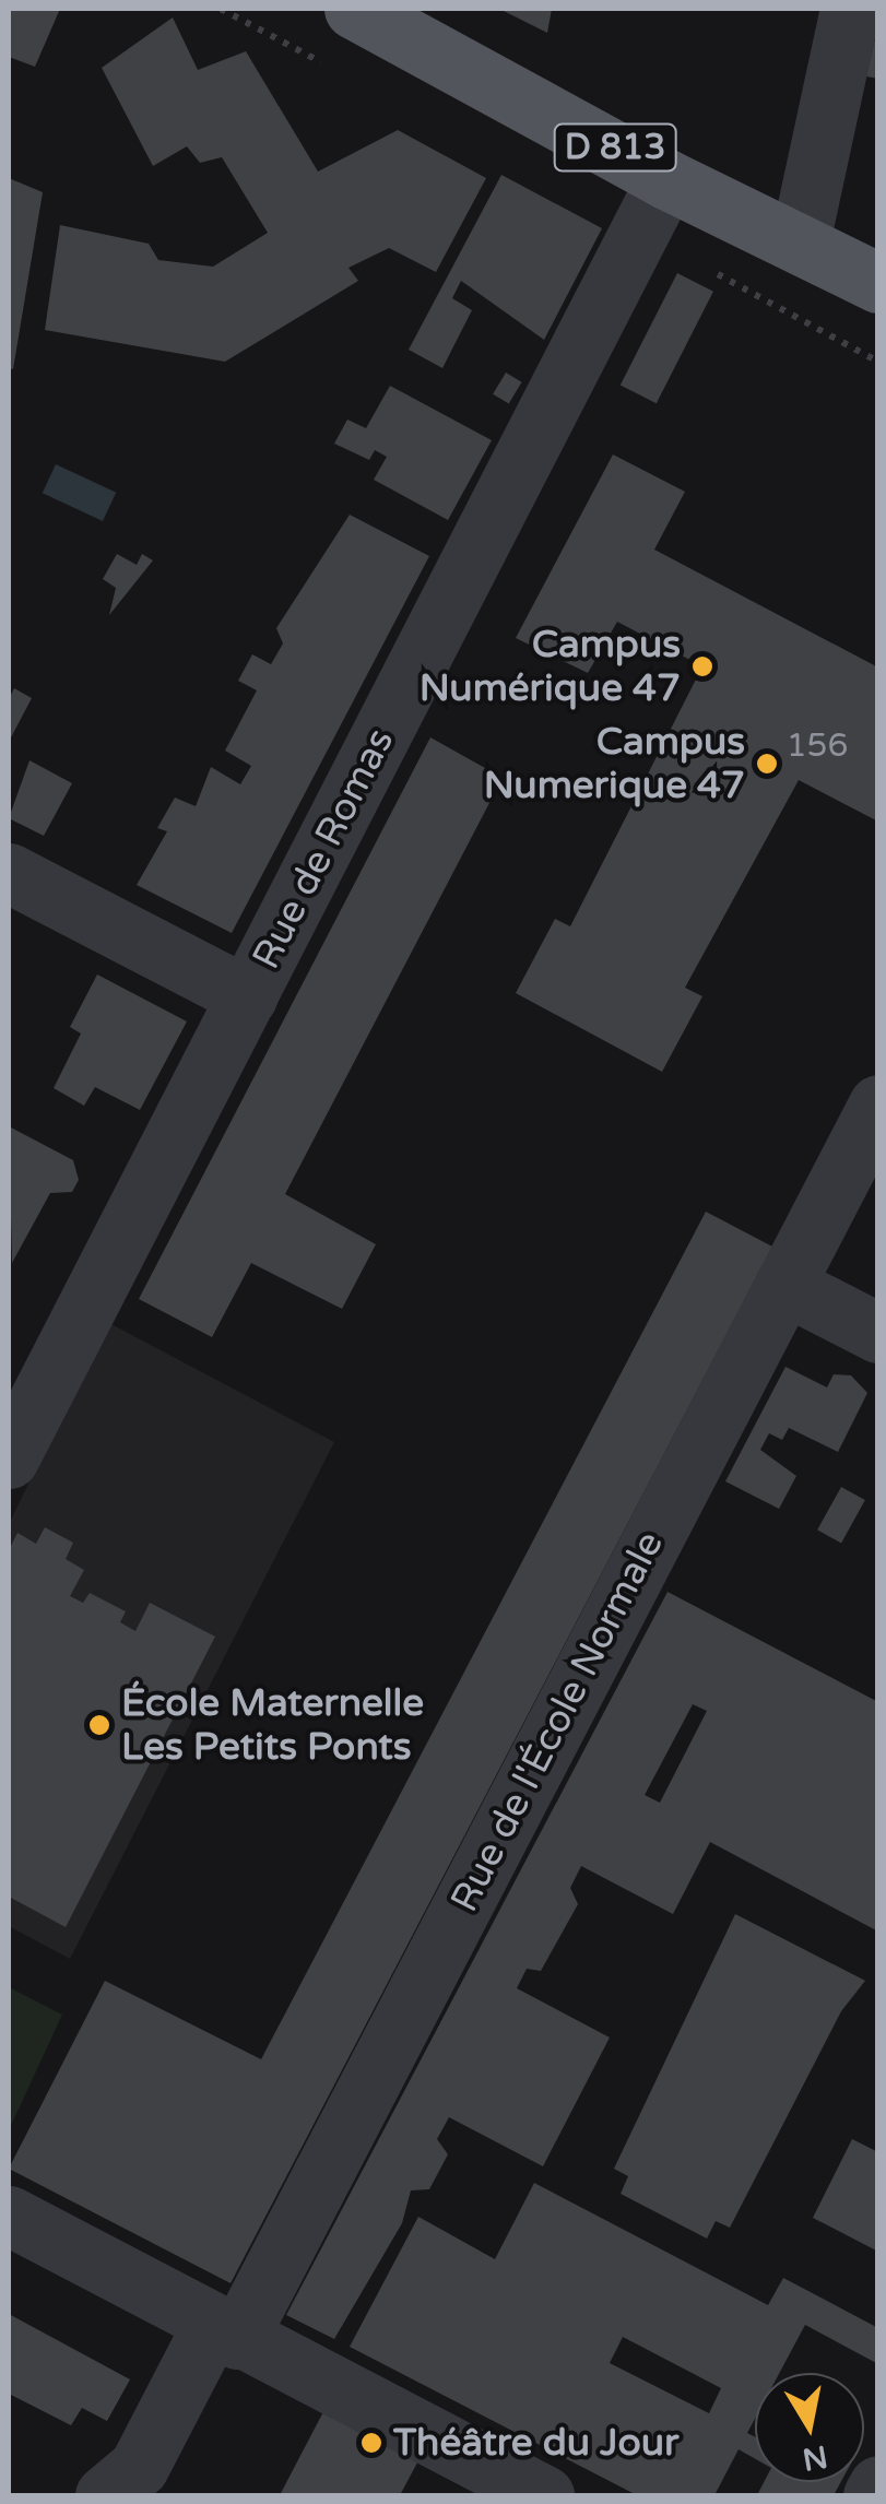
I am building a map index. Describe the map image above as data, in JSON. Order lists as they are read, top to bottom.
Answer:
{
  "streets": {
    "main road": ["D 813"],
    "street": ["Rue de Romas", "Rue de l'École Normale"]
  },
  "crossings": [
    ["D 813", "Rue de Romas"]
  ],
  "places": [
    "Campus Numérique 47",
    "Campus Numerique 47",
    "École Maternelle Les Petits Ponts",
    "Théâtre du Jour"
  ],
  "house_numbers": ["156"],
  "north": "bottom"
}
